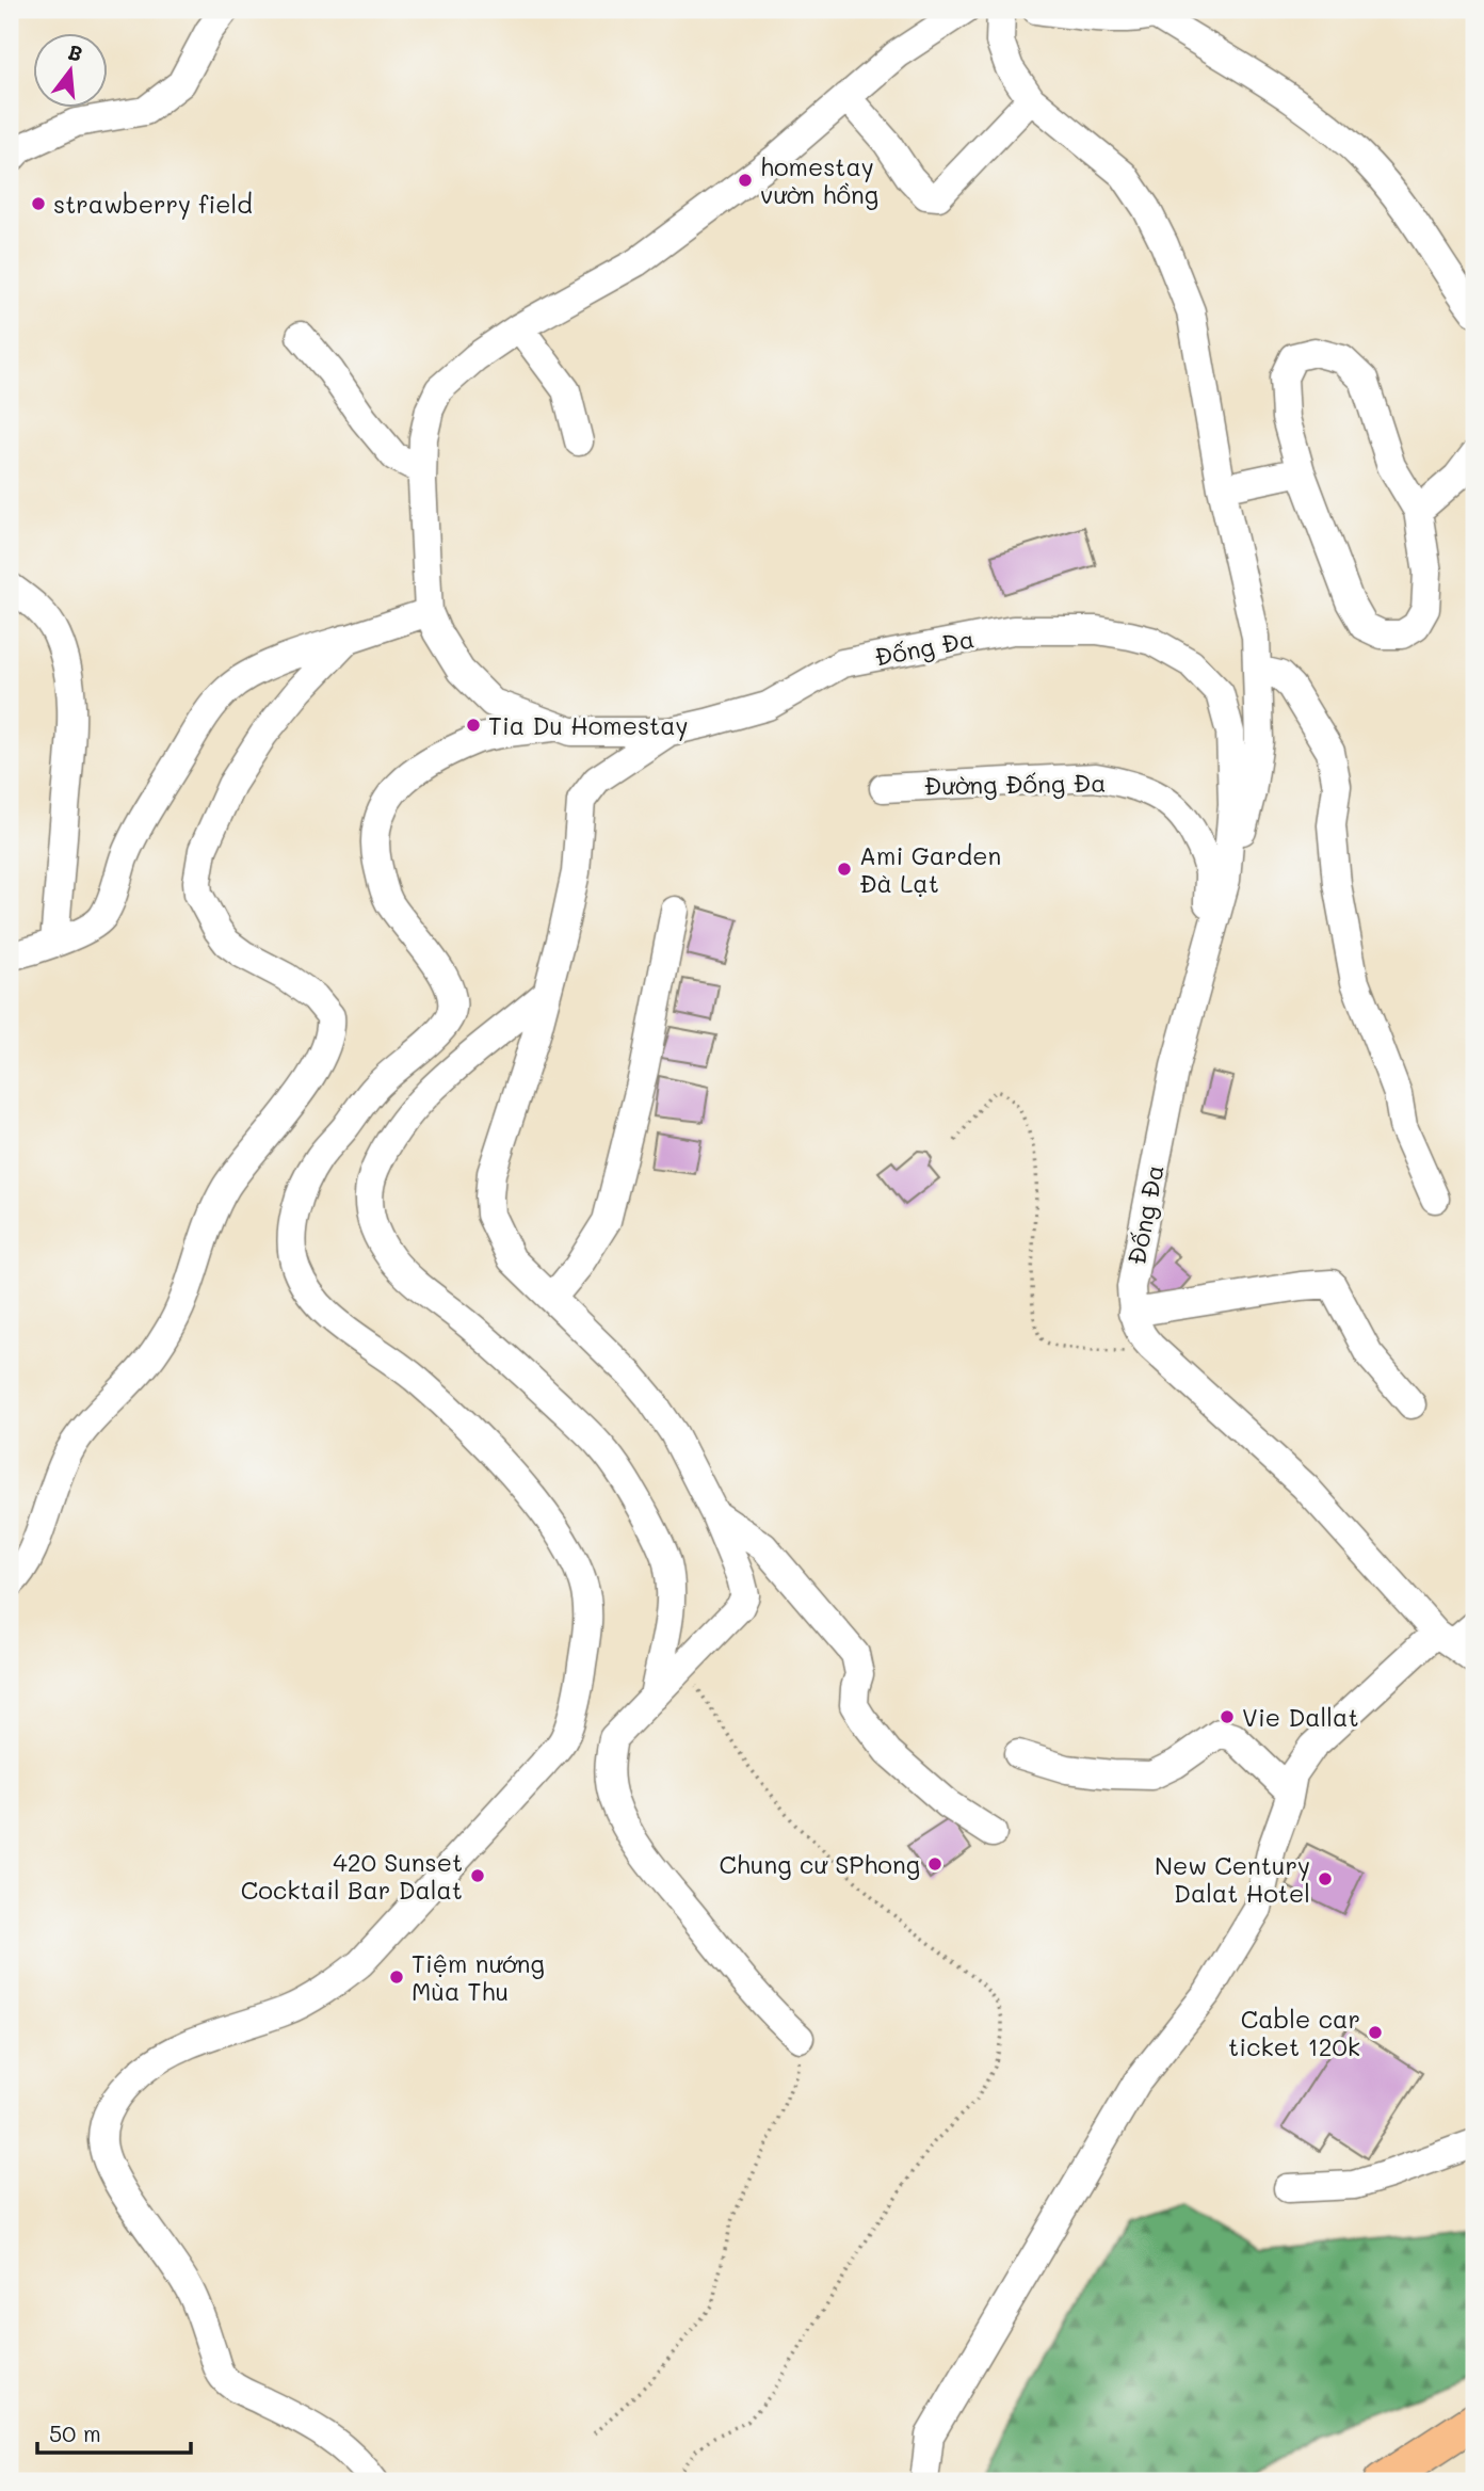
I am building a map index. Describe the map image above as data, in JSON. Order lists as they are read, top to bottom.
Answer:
{
  "streets": {
    "street": ["Đống Đa", "Đường Đống Đa"]
  },
  "crossings": [
    ["Đống Đa", "Đường Đống Đa"]
  ],
  "places": [
    "homestay vườn hồng",
    "strawberry field",
    "Tia Du Homestay",
    "Ami Garden Đà Lạt",
    "Vie Dallat",
    "Chung cư SPhong",
    "420 Sunset Cocktail Bar Dalat",
    "New Century Dalat Hotel",
    "Tiệm nướng Mùa Thu",
    "Cable car ticket 120k"
  ],
  "scale_bar": "50 m",
  "north": "top"
}
